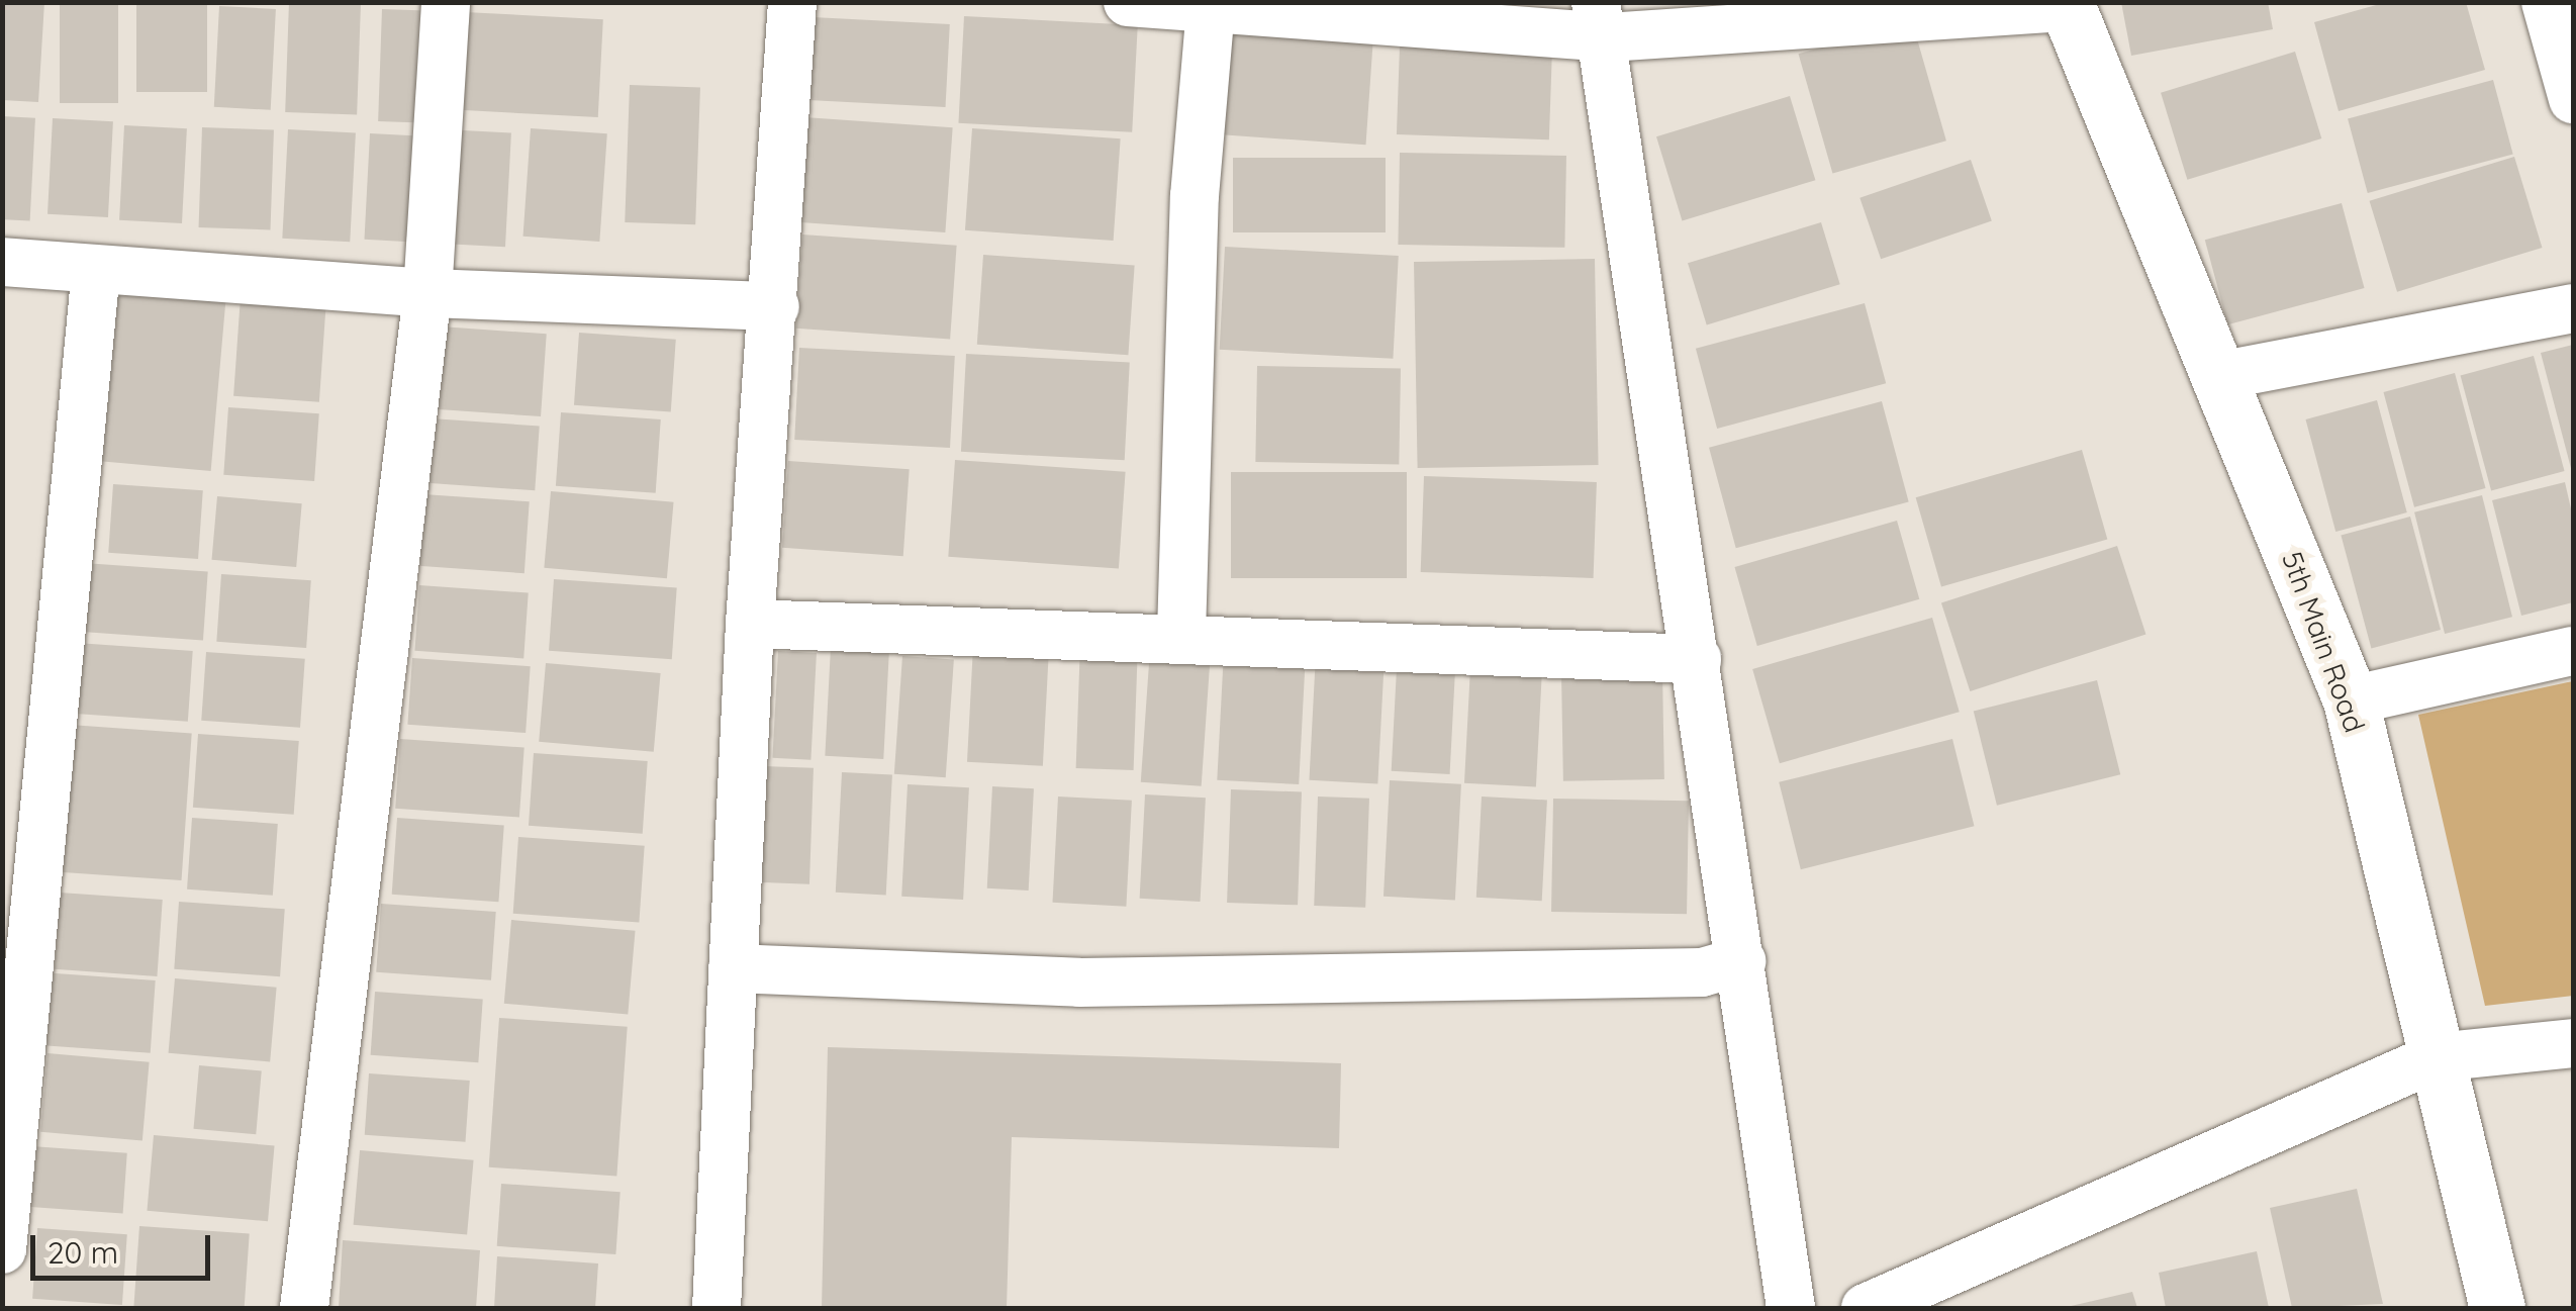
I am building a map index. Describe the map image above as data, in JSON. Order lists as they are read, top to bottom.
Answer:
{
  "streets": {
    "main road": ["5th Main Road"]
  },
  "scale_bar": "20 m"
}
